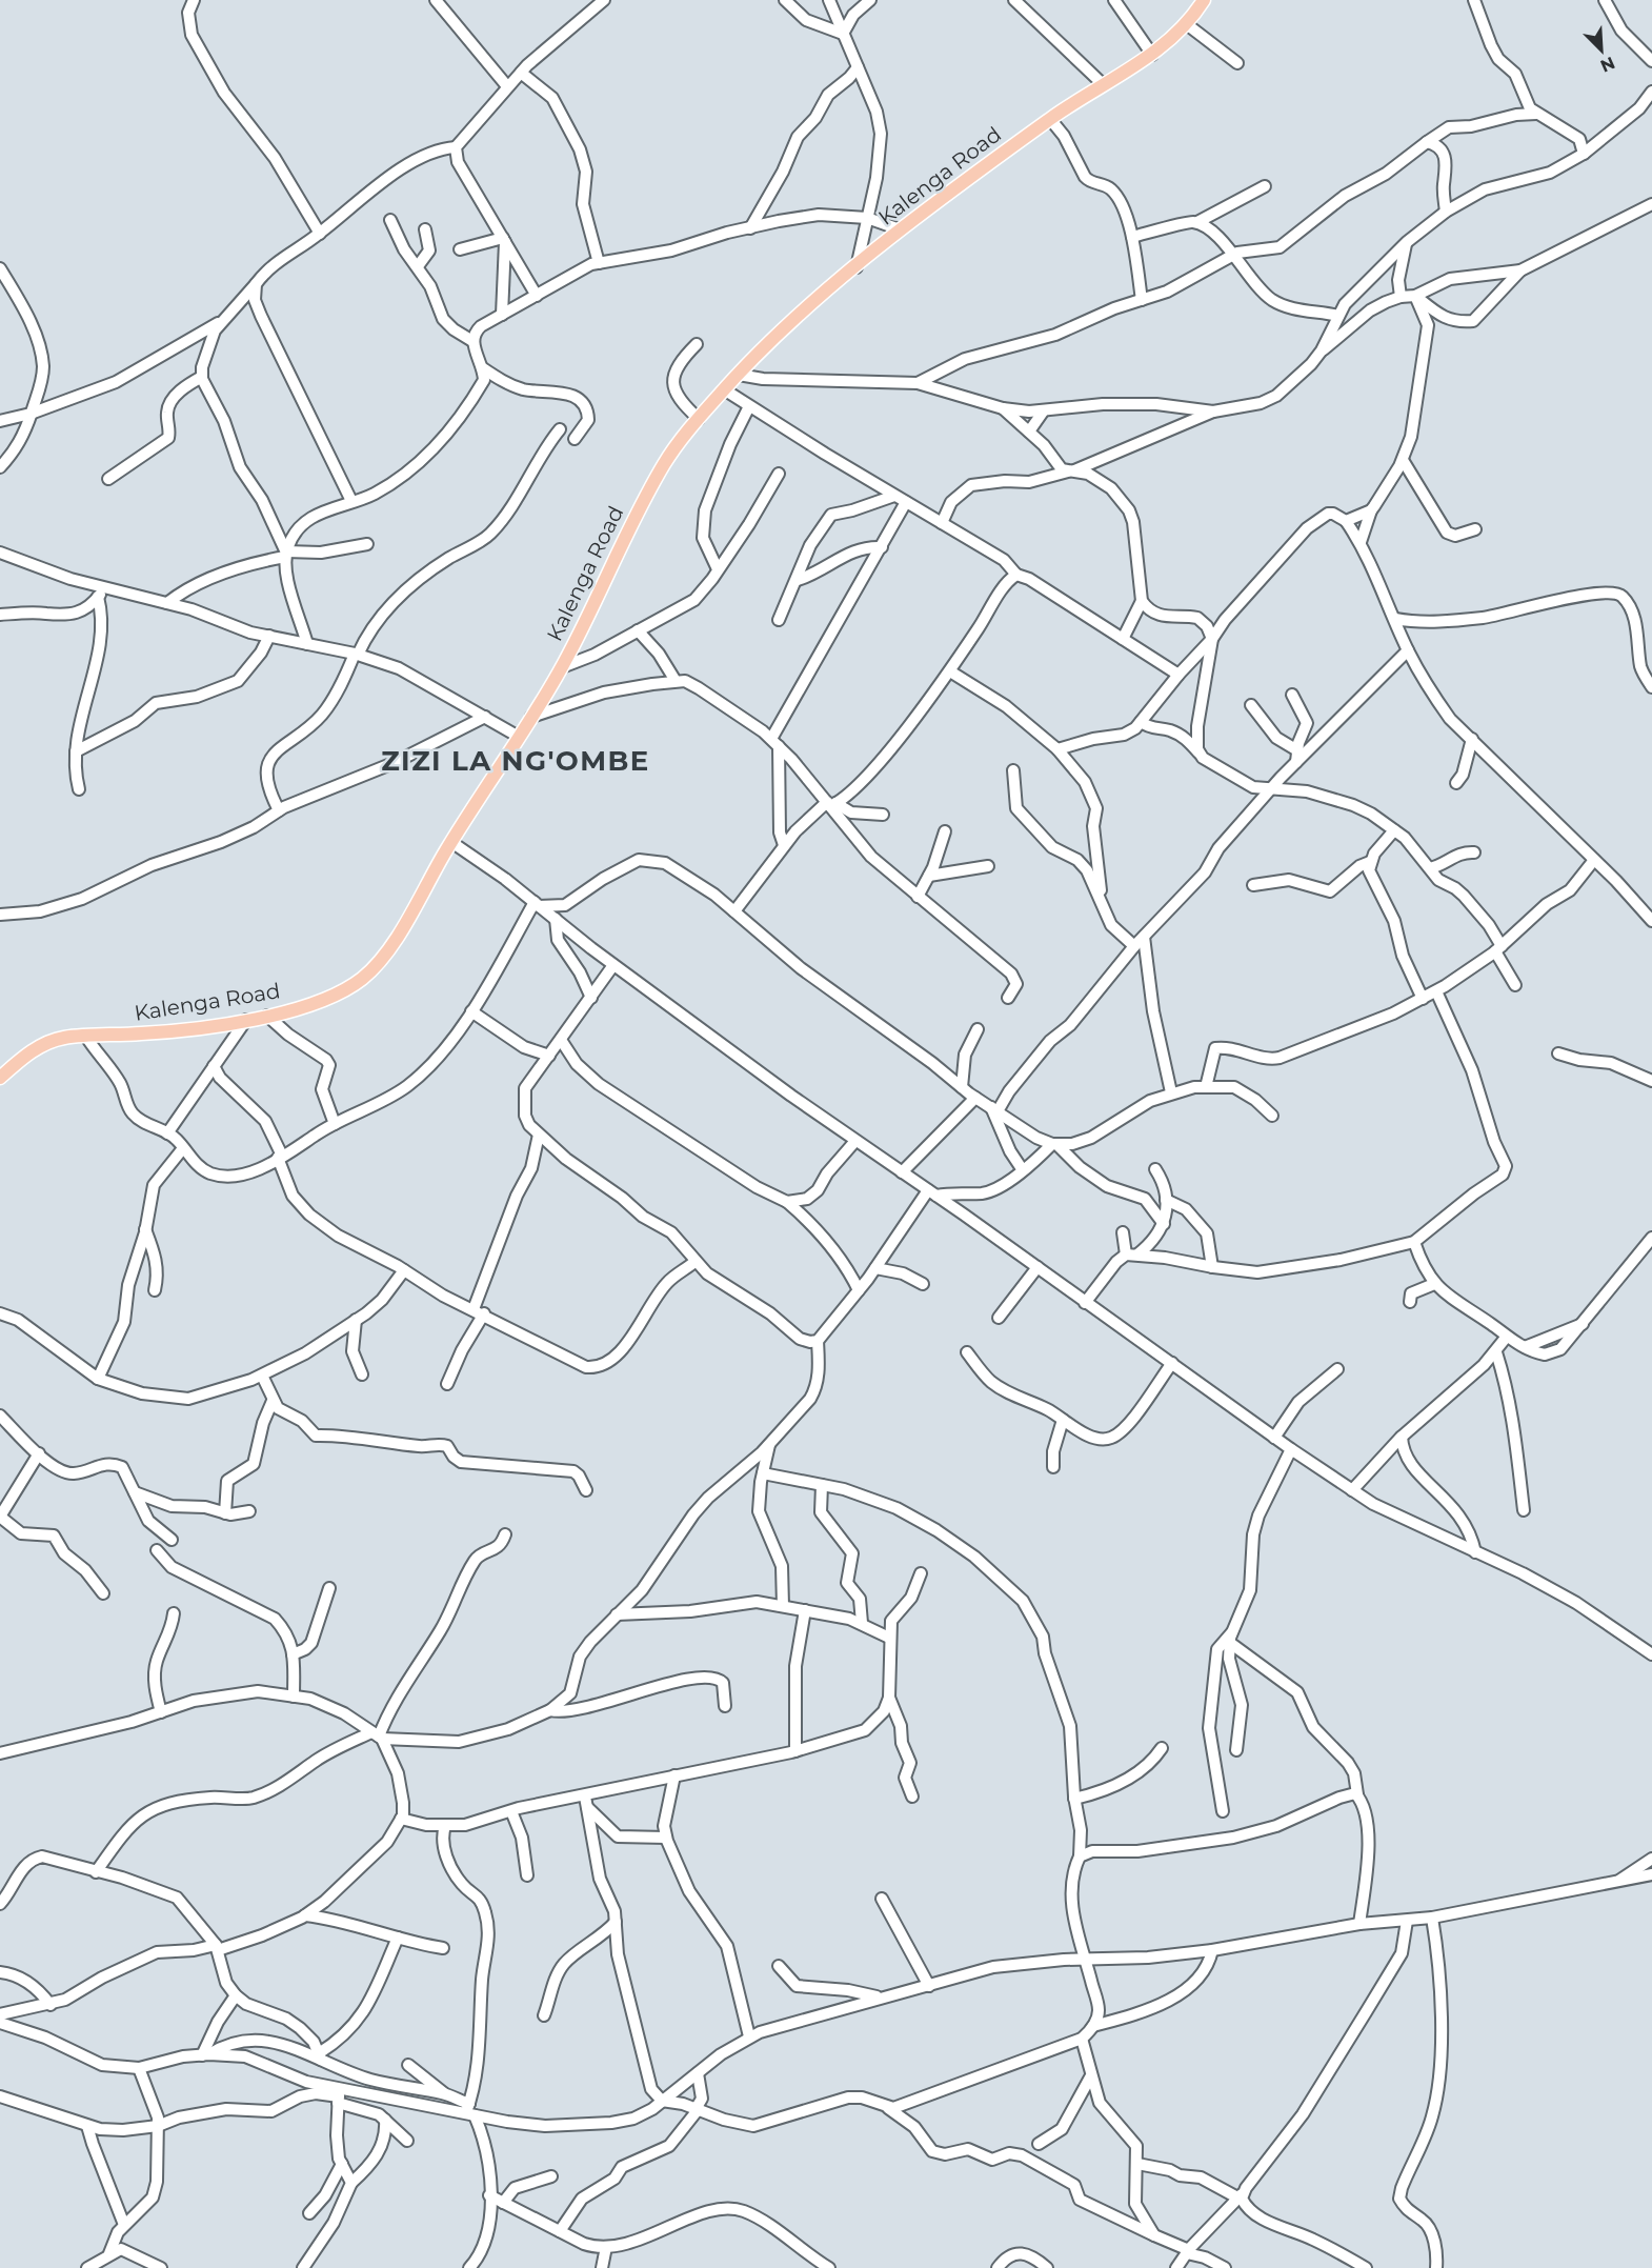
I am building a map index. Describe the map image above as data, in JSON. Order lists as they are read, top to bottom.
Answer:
{
  "streets": {
    "main road": ["Kalenga Road"]
  },
  "districts": ["ZIZI LA NG'OMBE"],
  "north": "bottom right"
}
